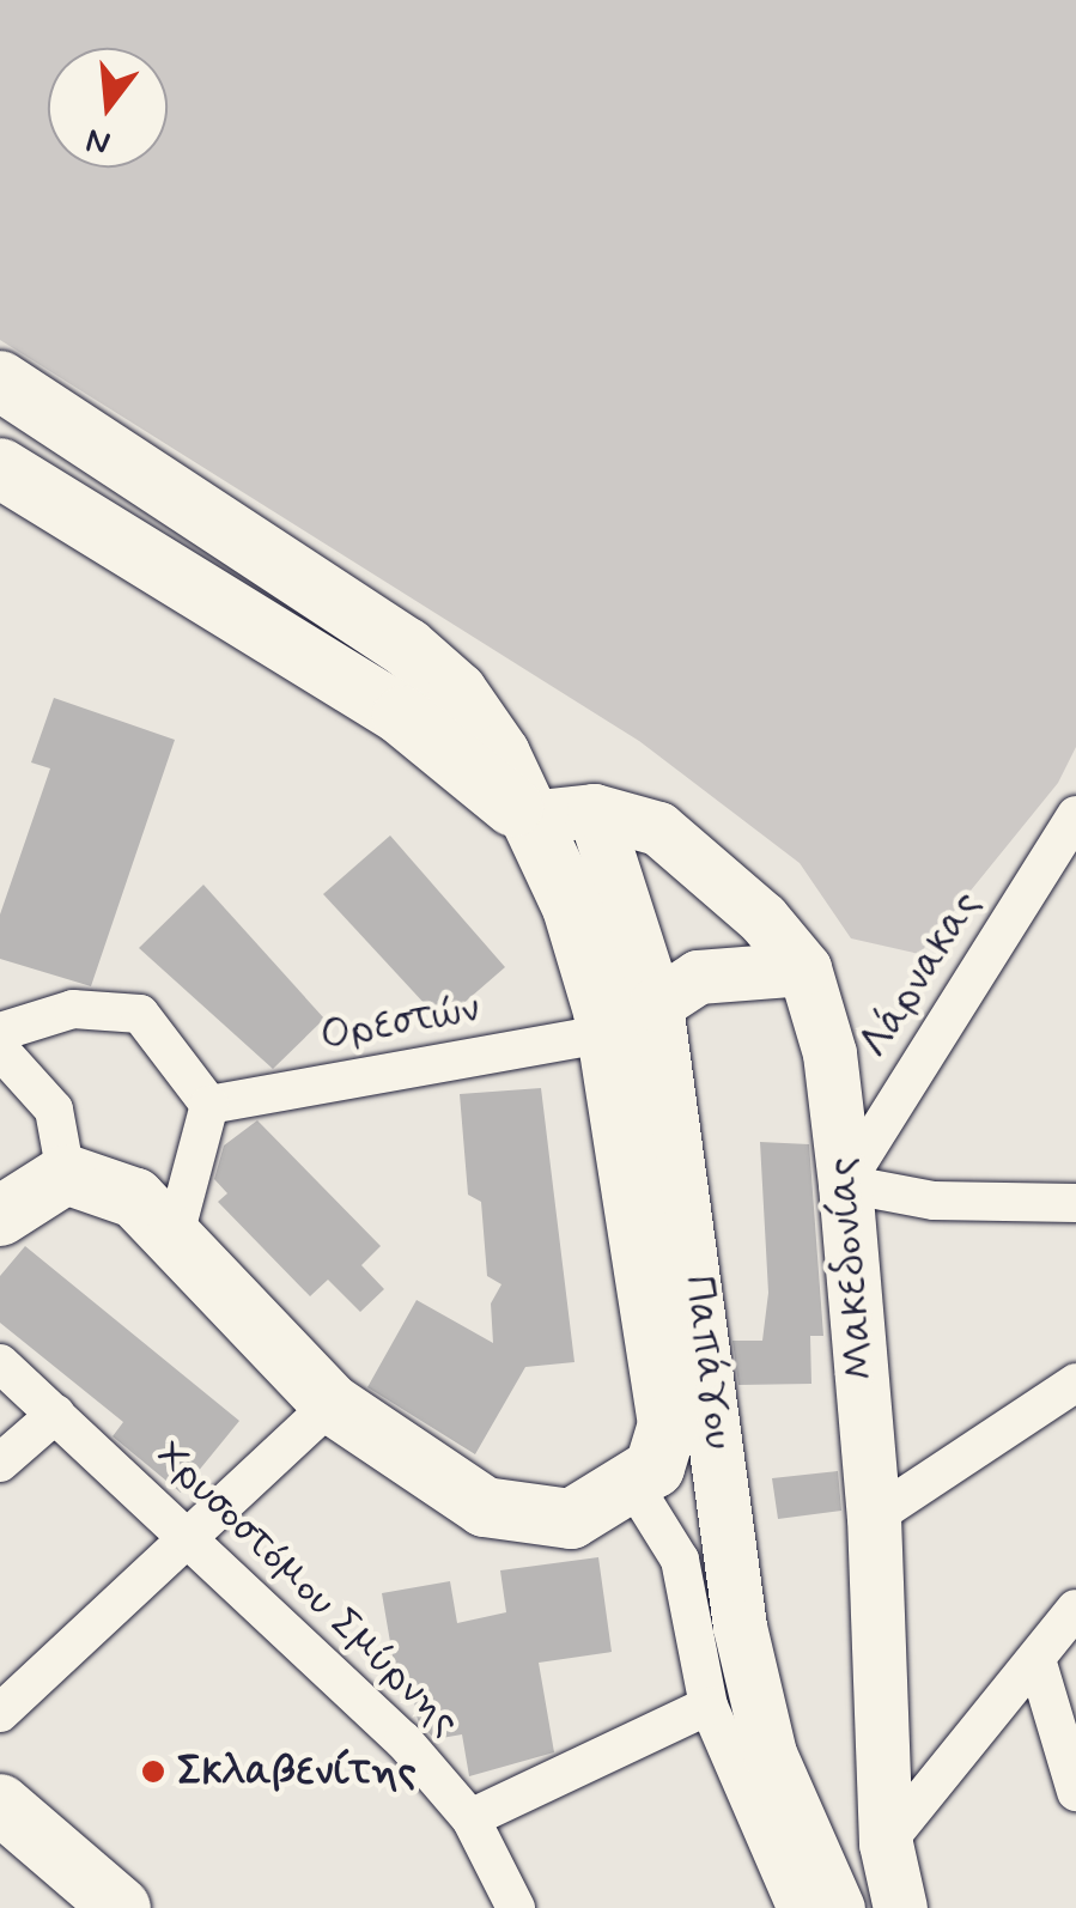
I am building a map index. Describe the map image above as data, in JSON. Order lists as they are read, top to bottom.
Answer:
{
  "streets": {
    "street": [
      "Λάρνακας",
      "Ορεστών",
      "Μακεδονίας",
      "Παπάγου",
      "Χρυσοστόμου Σμύρνης"
    ]
  },
  "crossings": [
    ["Λάρνακας", "Μακεδονίας"],
    ["Ορεστών", "Παπάγου"],
    ["Μακεδονίας", "Παπάγου"]
  ],
  "places": ["Σκλαβενίτης"],
  "north": "bottom"
}
